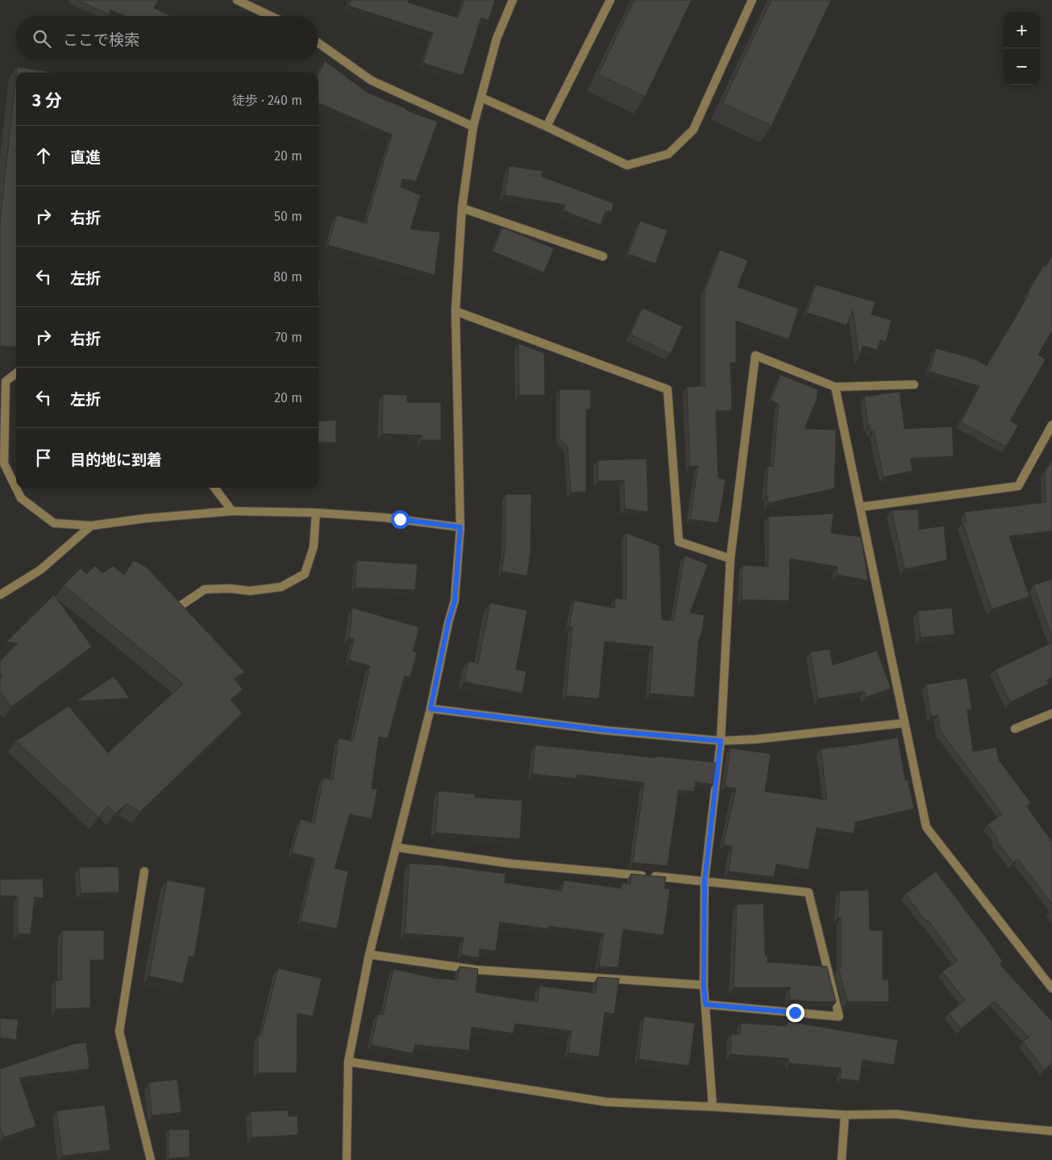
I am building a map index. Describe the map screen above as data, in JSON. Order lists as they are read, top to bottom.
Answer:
{
  "page": {
    "map_buttons": ["+", "−"],
    "search": "ここで検索",
    "heading": ["3 分", "徒歩 · 240 m"],
    "list": [
      ["直進", "20 m"],
      ["右折", "50 m"],
      ["左折", "80 m"],
      ["右折", "70 m"],
      ["左折", "20 m"],
      "目的地に到着"
    ]
  }
}
